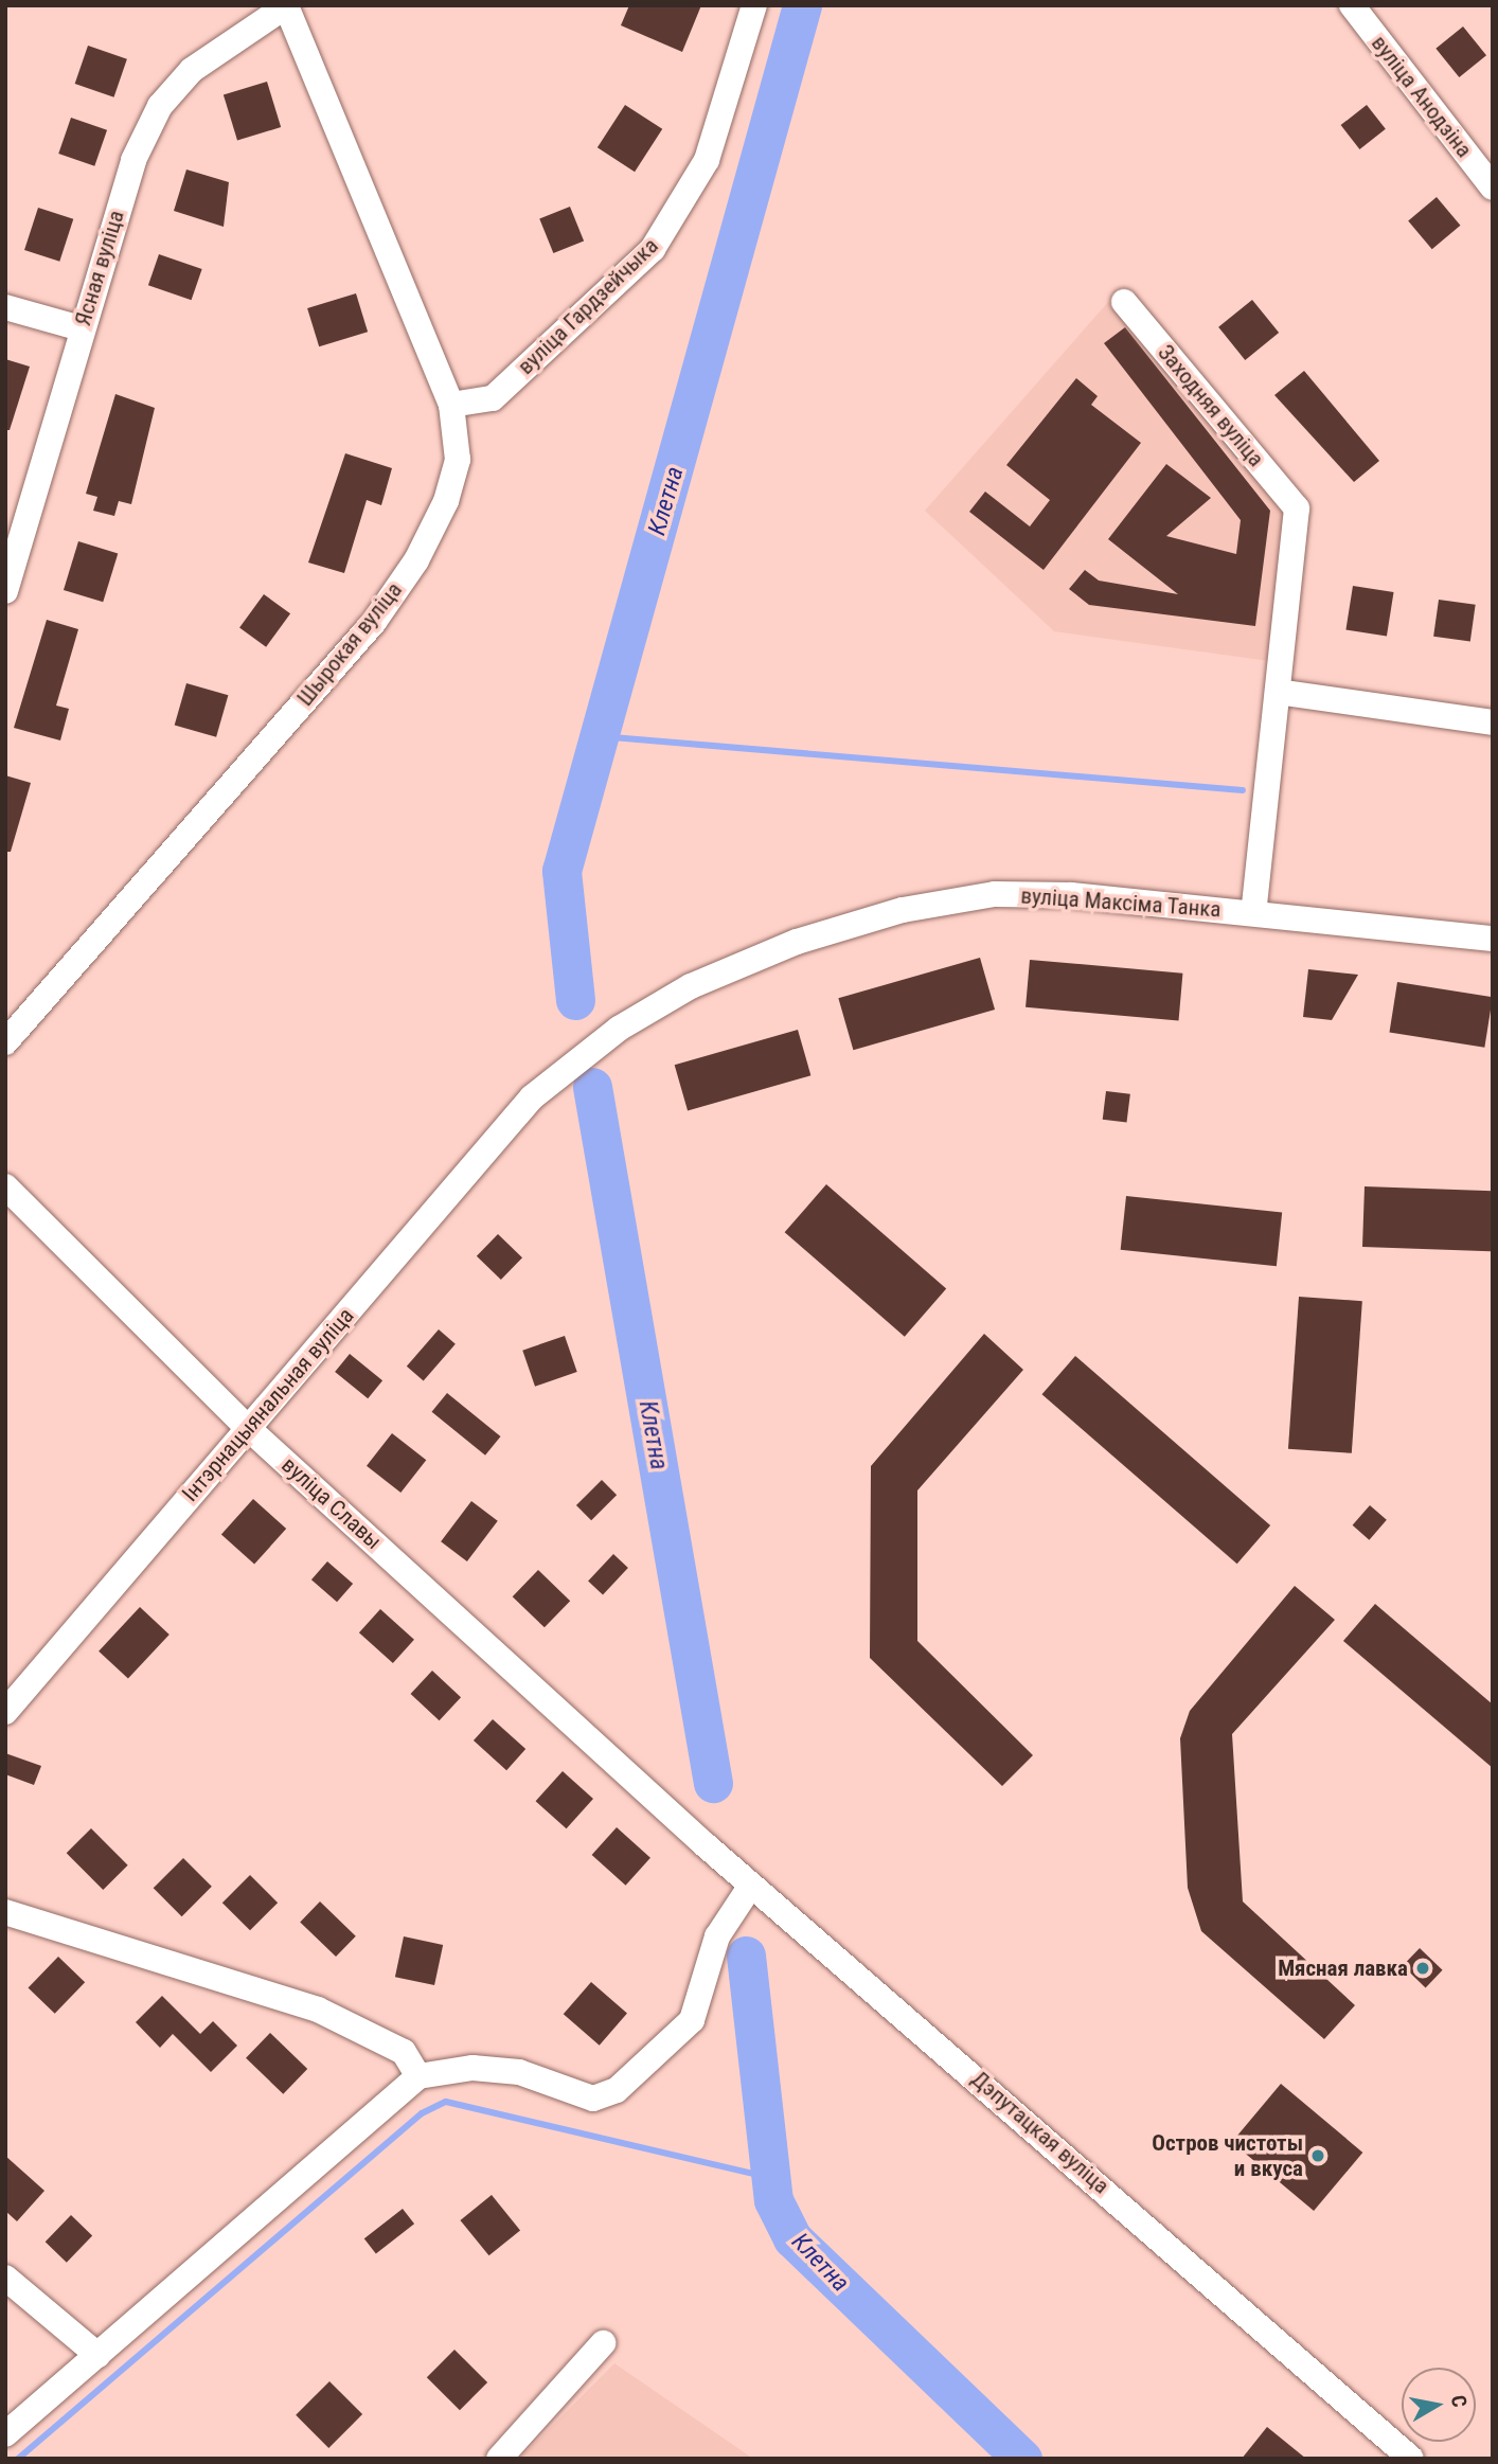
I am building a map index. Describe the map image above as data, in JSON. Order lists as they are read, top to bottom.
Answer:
{
  "streets": {
    "street": [
      "вуліца Анодзіна",
      "Ясная вуліца",
      "вуліца Гардзейчыка",
      "Заходняя вуліца",
      "Шырокая вуліца",
      "вуліца Максіма Танка",
      "Інтэрнацыянальная вуліца",
      "вуліца Славы",
      "Дэпутацкая вуліца"
    ]
  },
  "crossings": [
    ["Ясная вуліца", "Шырокая вуліца"],
    ["вуліца Гардзейчыка", "Шырокая вуліца"],
    ["вуліца Максіма Танка", "Інтэрнацыянальная вуліца"],
    ["Інтэрнацыянальная вуліца", "вуліца Славы"],
    ["вуліца Славы", "Дэпутацкая вуліца"]
  ],
  "water": ["Клетна"],
  "places": ["Мясная лавка", "Остров чистоты и вкуса"],
  "north": "right"
}
